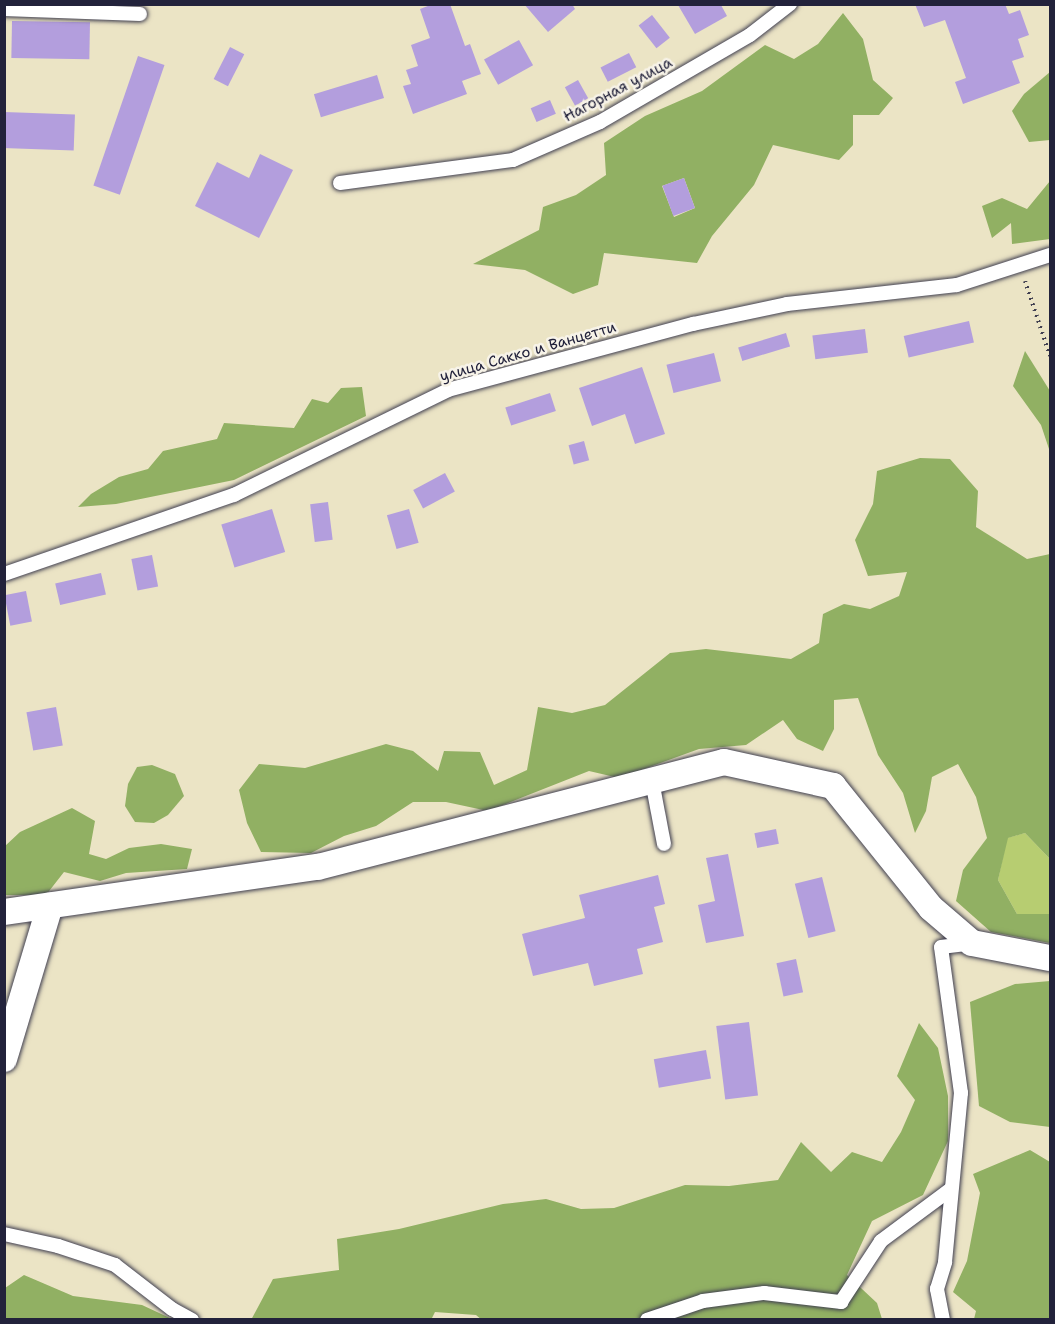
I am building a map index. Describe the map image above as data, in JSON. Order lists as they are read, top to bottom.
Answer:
{
  "streets": {
    "lane": ["Нагорная улица", "улица Сакко и Ванцетти"]
  }
}
